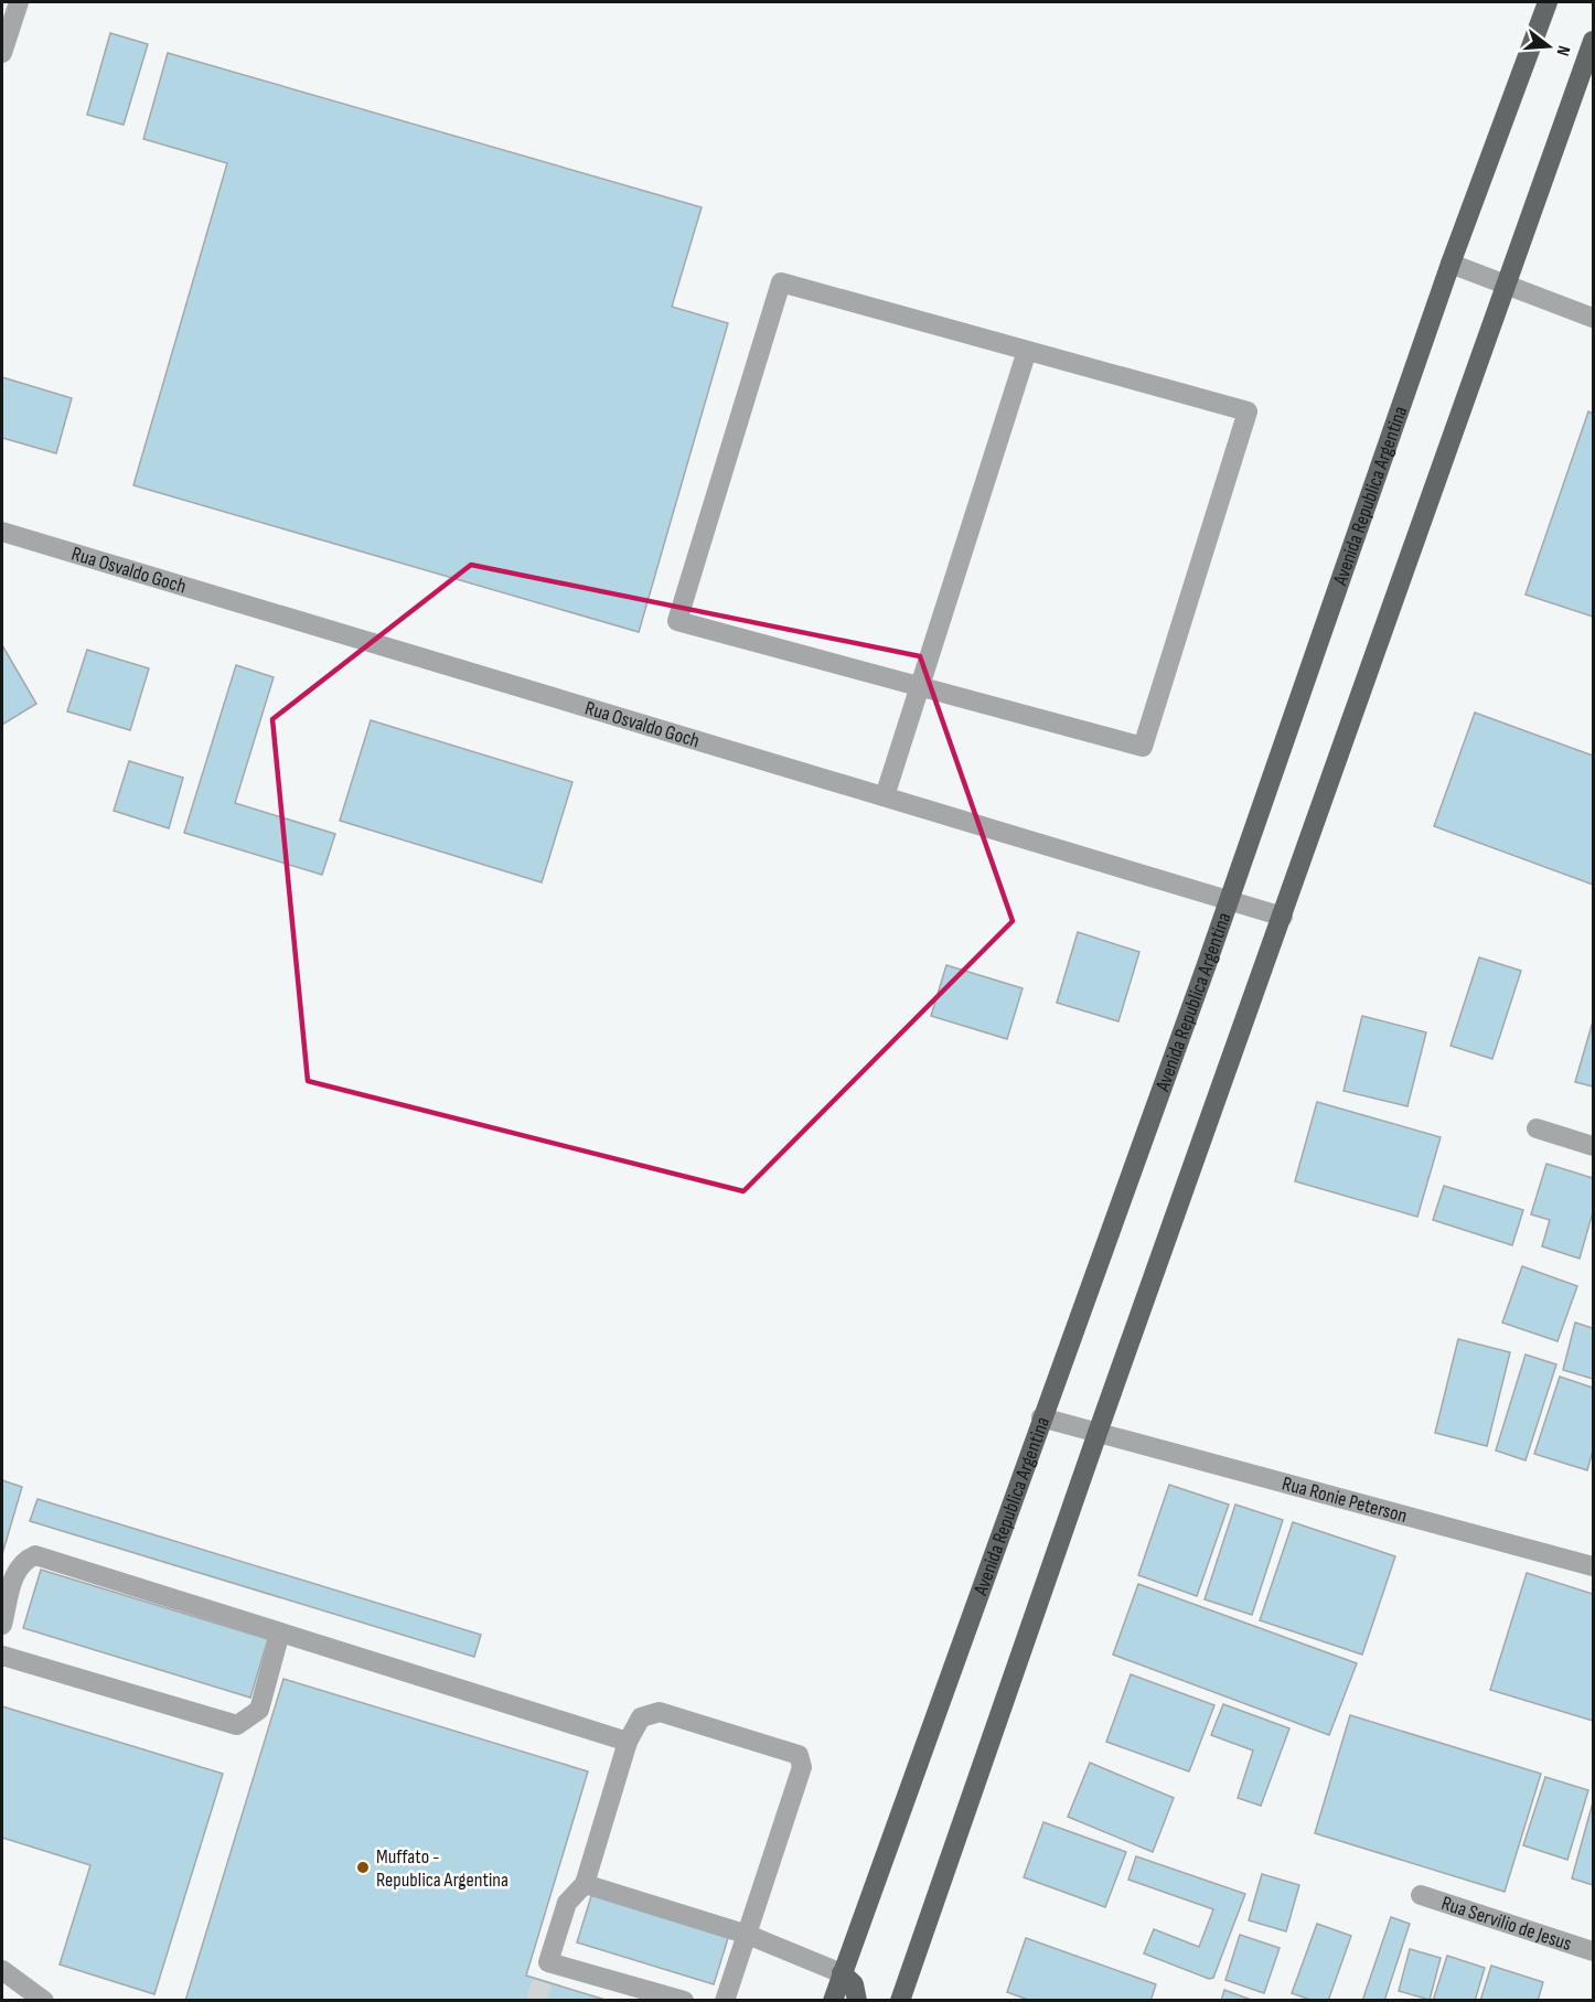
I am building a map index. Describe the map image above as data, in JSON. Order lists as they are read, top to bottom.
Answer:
{
  "streets": {
    "main road": ["Avenida Republica Argentina"],
    "street": ["Rua Osvaldo Goch", "Rua Ronie Peterson", "Rua Servilio de Jesus"]
  },
  "crossings": [
    ["Avenida Republica Argentina", "Rua Osvaldo Goch"],
    ["Avenida Republica Argentina", "Rua Ronie Peterson"]
  ],
  "places": ["Muffato - Republica Argentina"],
  "north": "right"
}
